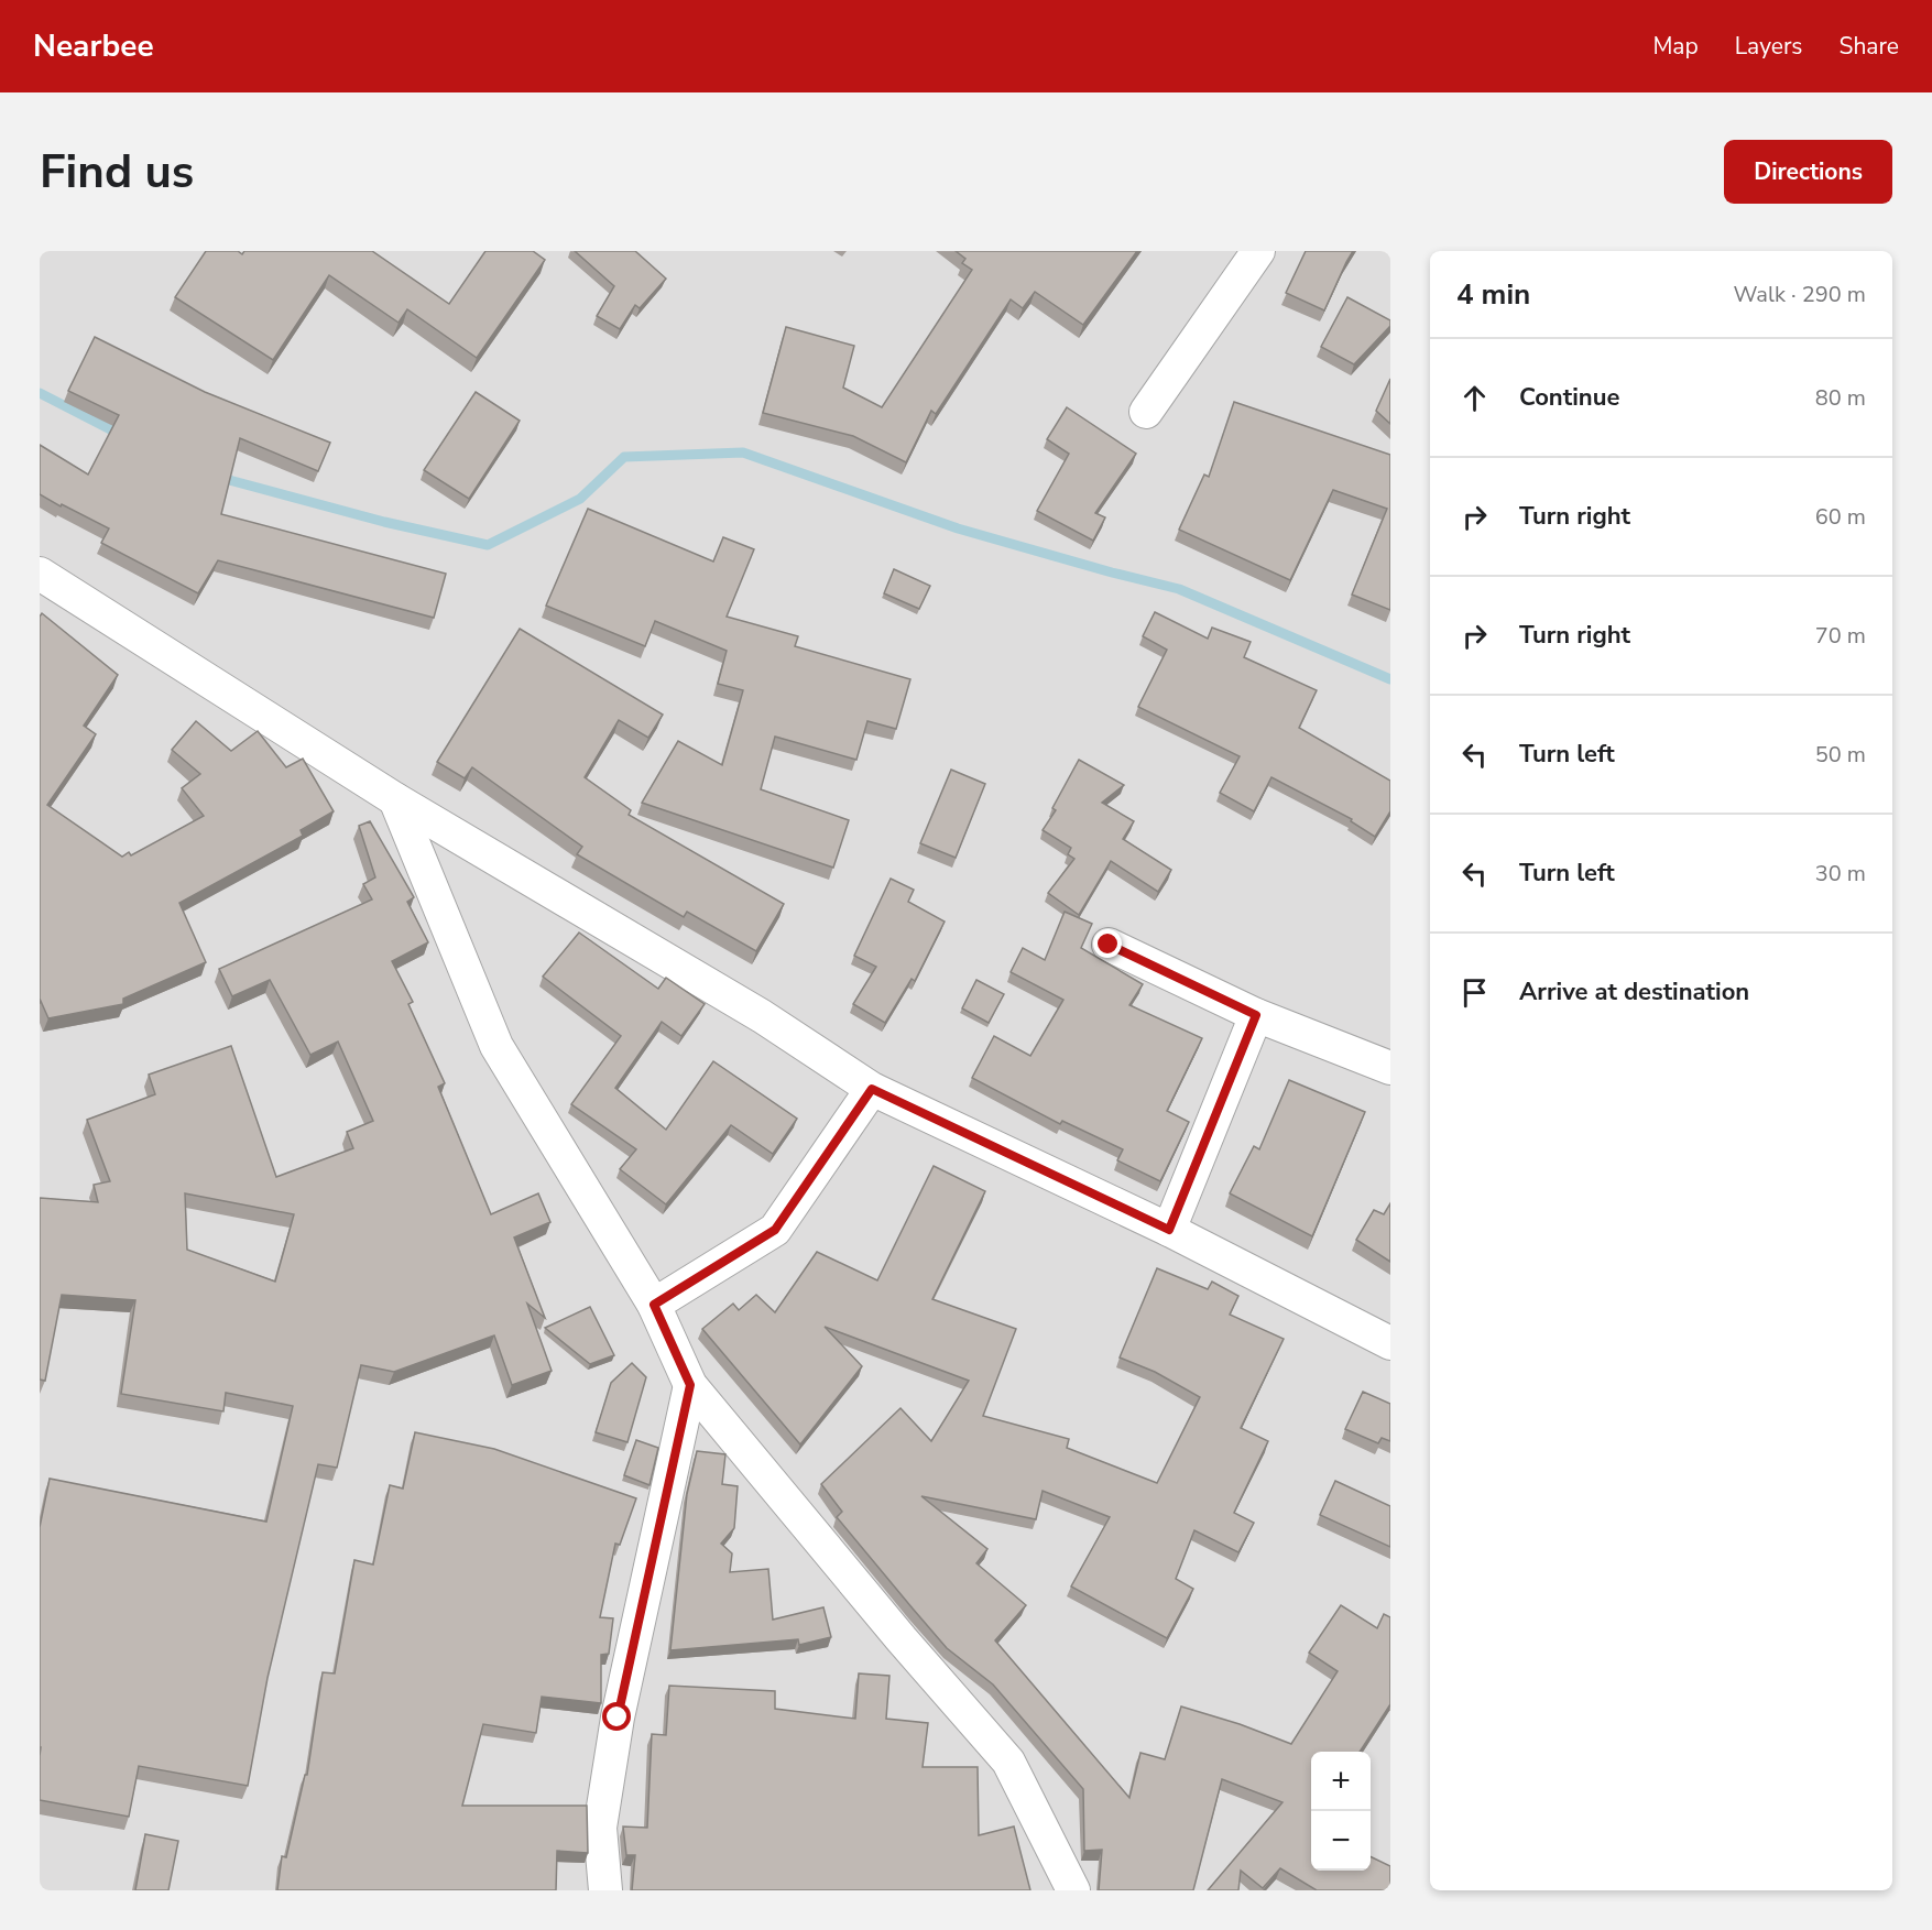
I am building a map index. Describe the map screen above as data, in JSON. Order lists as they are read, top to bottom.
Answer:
{
  "page": {
    "header": "Nearbee",
    "nav": ["Map", "Layers", "Share"],
    "buttons": "Directions",
    "title": "Find us",
    "heading": ["4 min", "Walk · 290 m"],
    "list": [
      ["Continue", "80 m"],
      ["Turn right", "60 m"],
      ["Turn right", "70 m"],
      ["Turn left", "50 m"],
      ["Turn left", "30 m"],
      "Arrive at destination"
    ],
    "map_buttons": ["+", "−"]
  }
}
